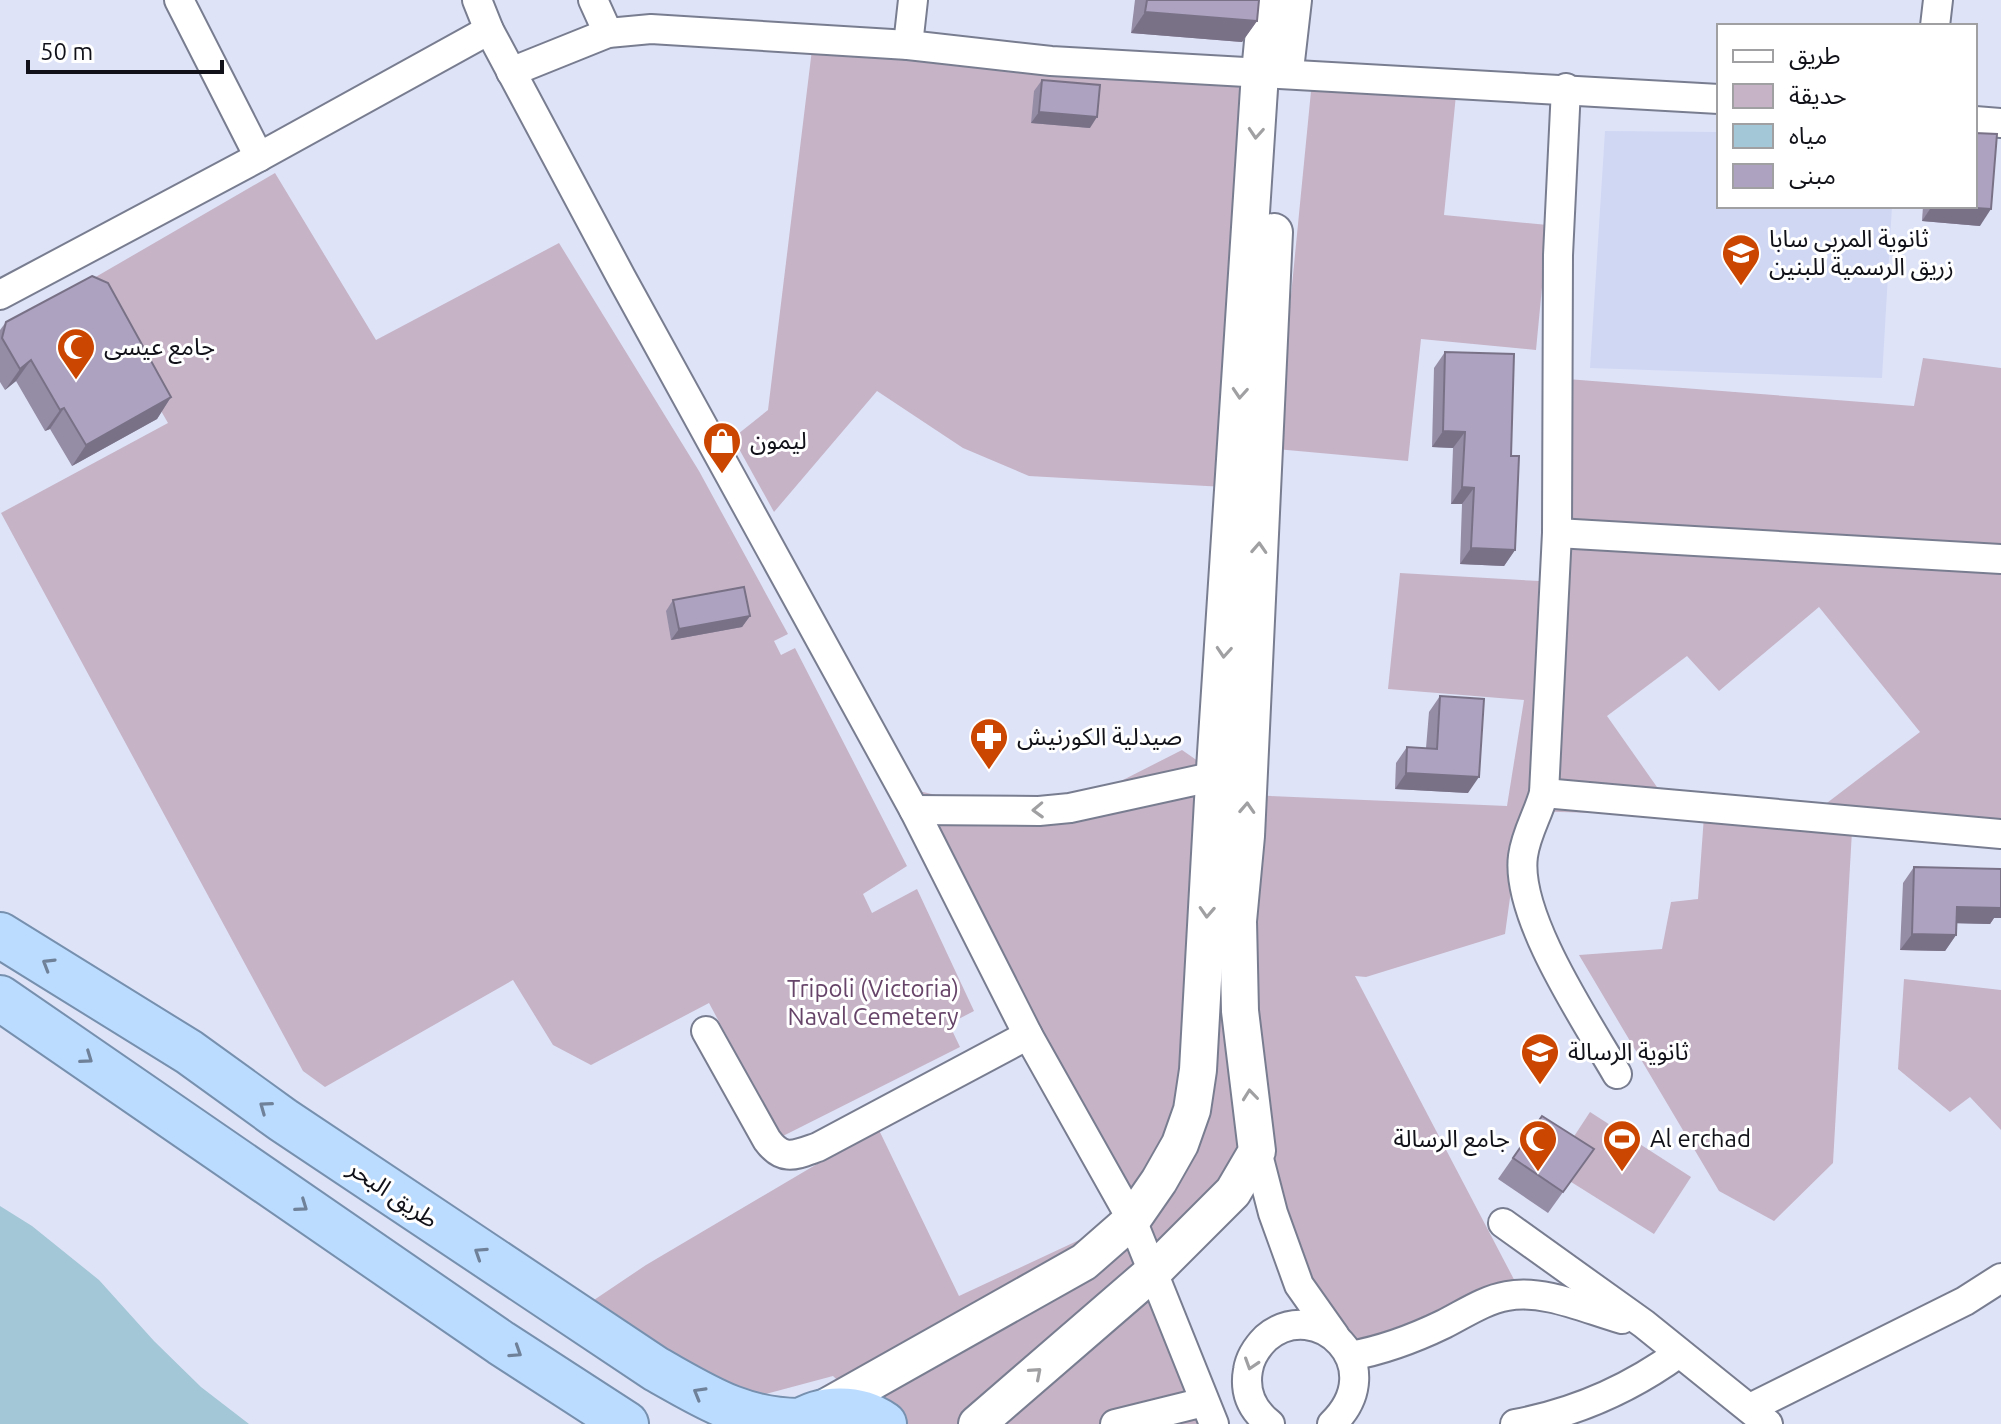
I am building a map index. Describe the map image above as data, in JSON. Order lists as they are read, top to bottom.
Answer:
{
  "streets": {
    "highway": ["طريق البحر"]
  },
  "parks": ["Tripoli (Victoria) Naval Cemetery"],
  "places": {
    "school or university": ["ثانوية المربي سابا زريق الرسمية للبنين", "ثانوية الرسالة"],
    "mosque": ["جامع عيسى", "جامع الرسالة"],
    "shop": ["ليمون"],
    "pharmacy": ["صيدلية الكورنيش"],
    "sports": ["Al erchad"]
  },
  "legend": [
    "طريق",
    "حديقة",
    "مياه",
    "مبنى"
  ],
  "scale_bar": "50 m"
}
